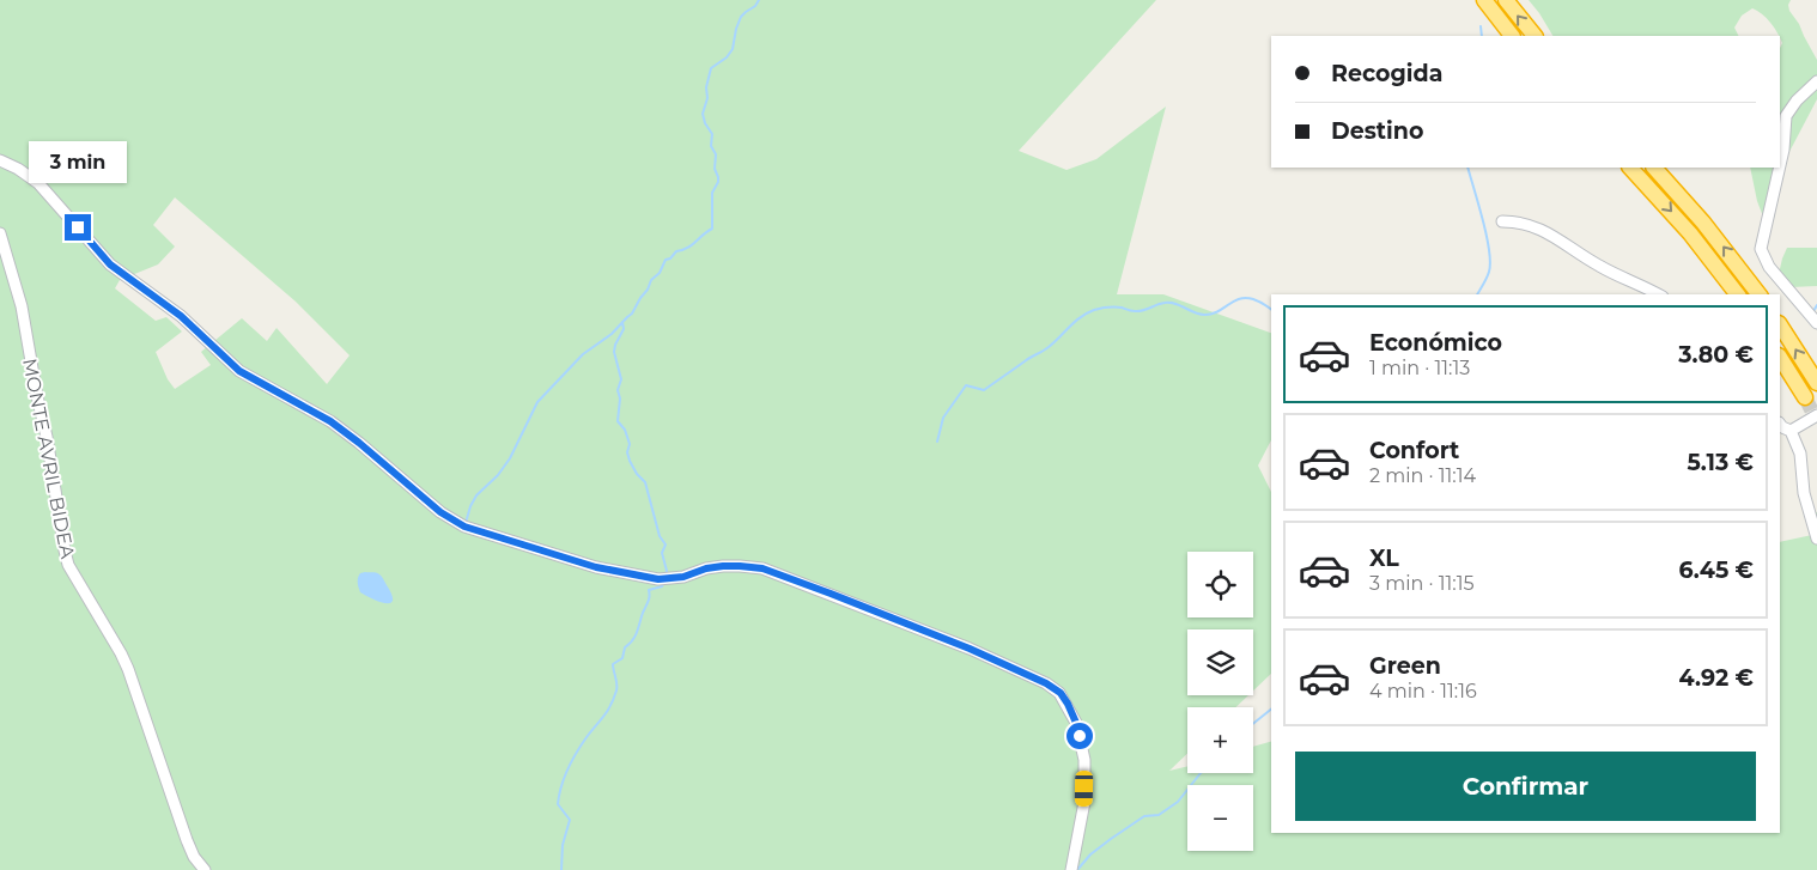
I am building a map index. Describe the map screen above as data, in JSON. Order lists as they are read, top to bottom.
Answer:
{
  "streets": {
    "street": ["MONTE AVRIL BIDEA"]
  },
  "page": {
    "banner": ["Recogida", "Destino"],
    "bubble": "3 min",
    "list": [
      {
        "name": "Económico",
        "note": "1 min · 11:13",
        "value": "3.80 €"
      },
      {
        "name": "Confort",
        "note": "2 min · 11:14",
        "value": "5.13 €"
      },
      {
        "name": "XL",
        "note": "3 min · 11:15",
        "value": "6.45 €"
      },
      {
        "name": "Green",
        "note": "4 min · 11:16",
        "value": "4.92 €"
      }
    ],
    "map_buttons": ["+", "−"],
    "buttons": "Confirmar"
  }
}
